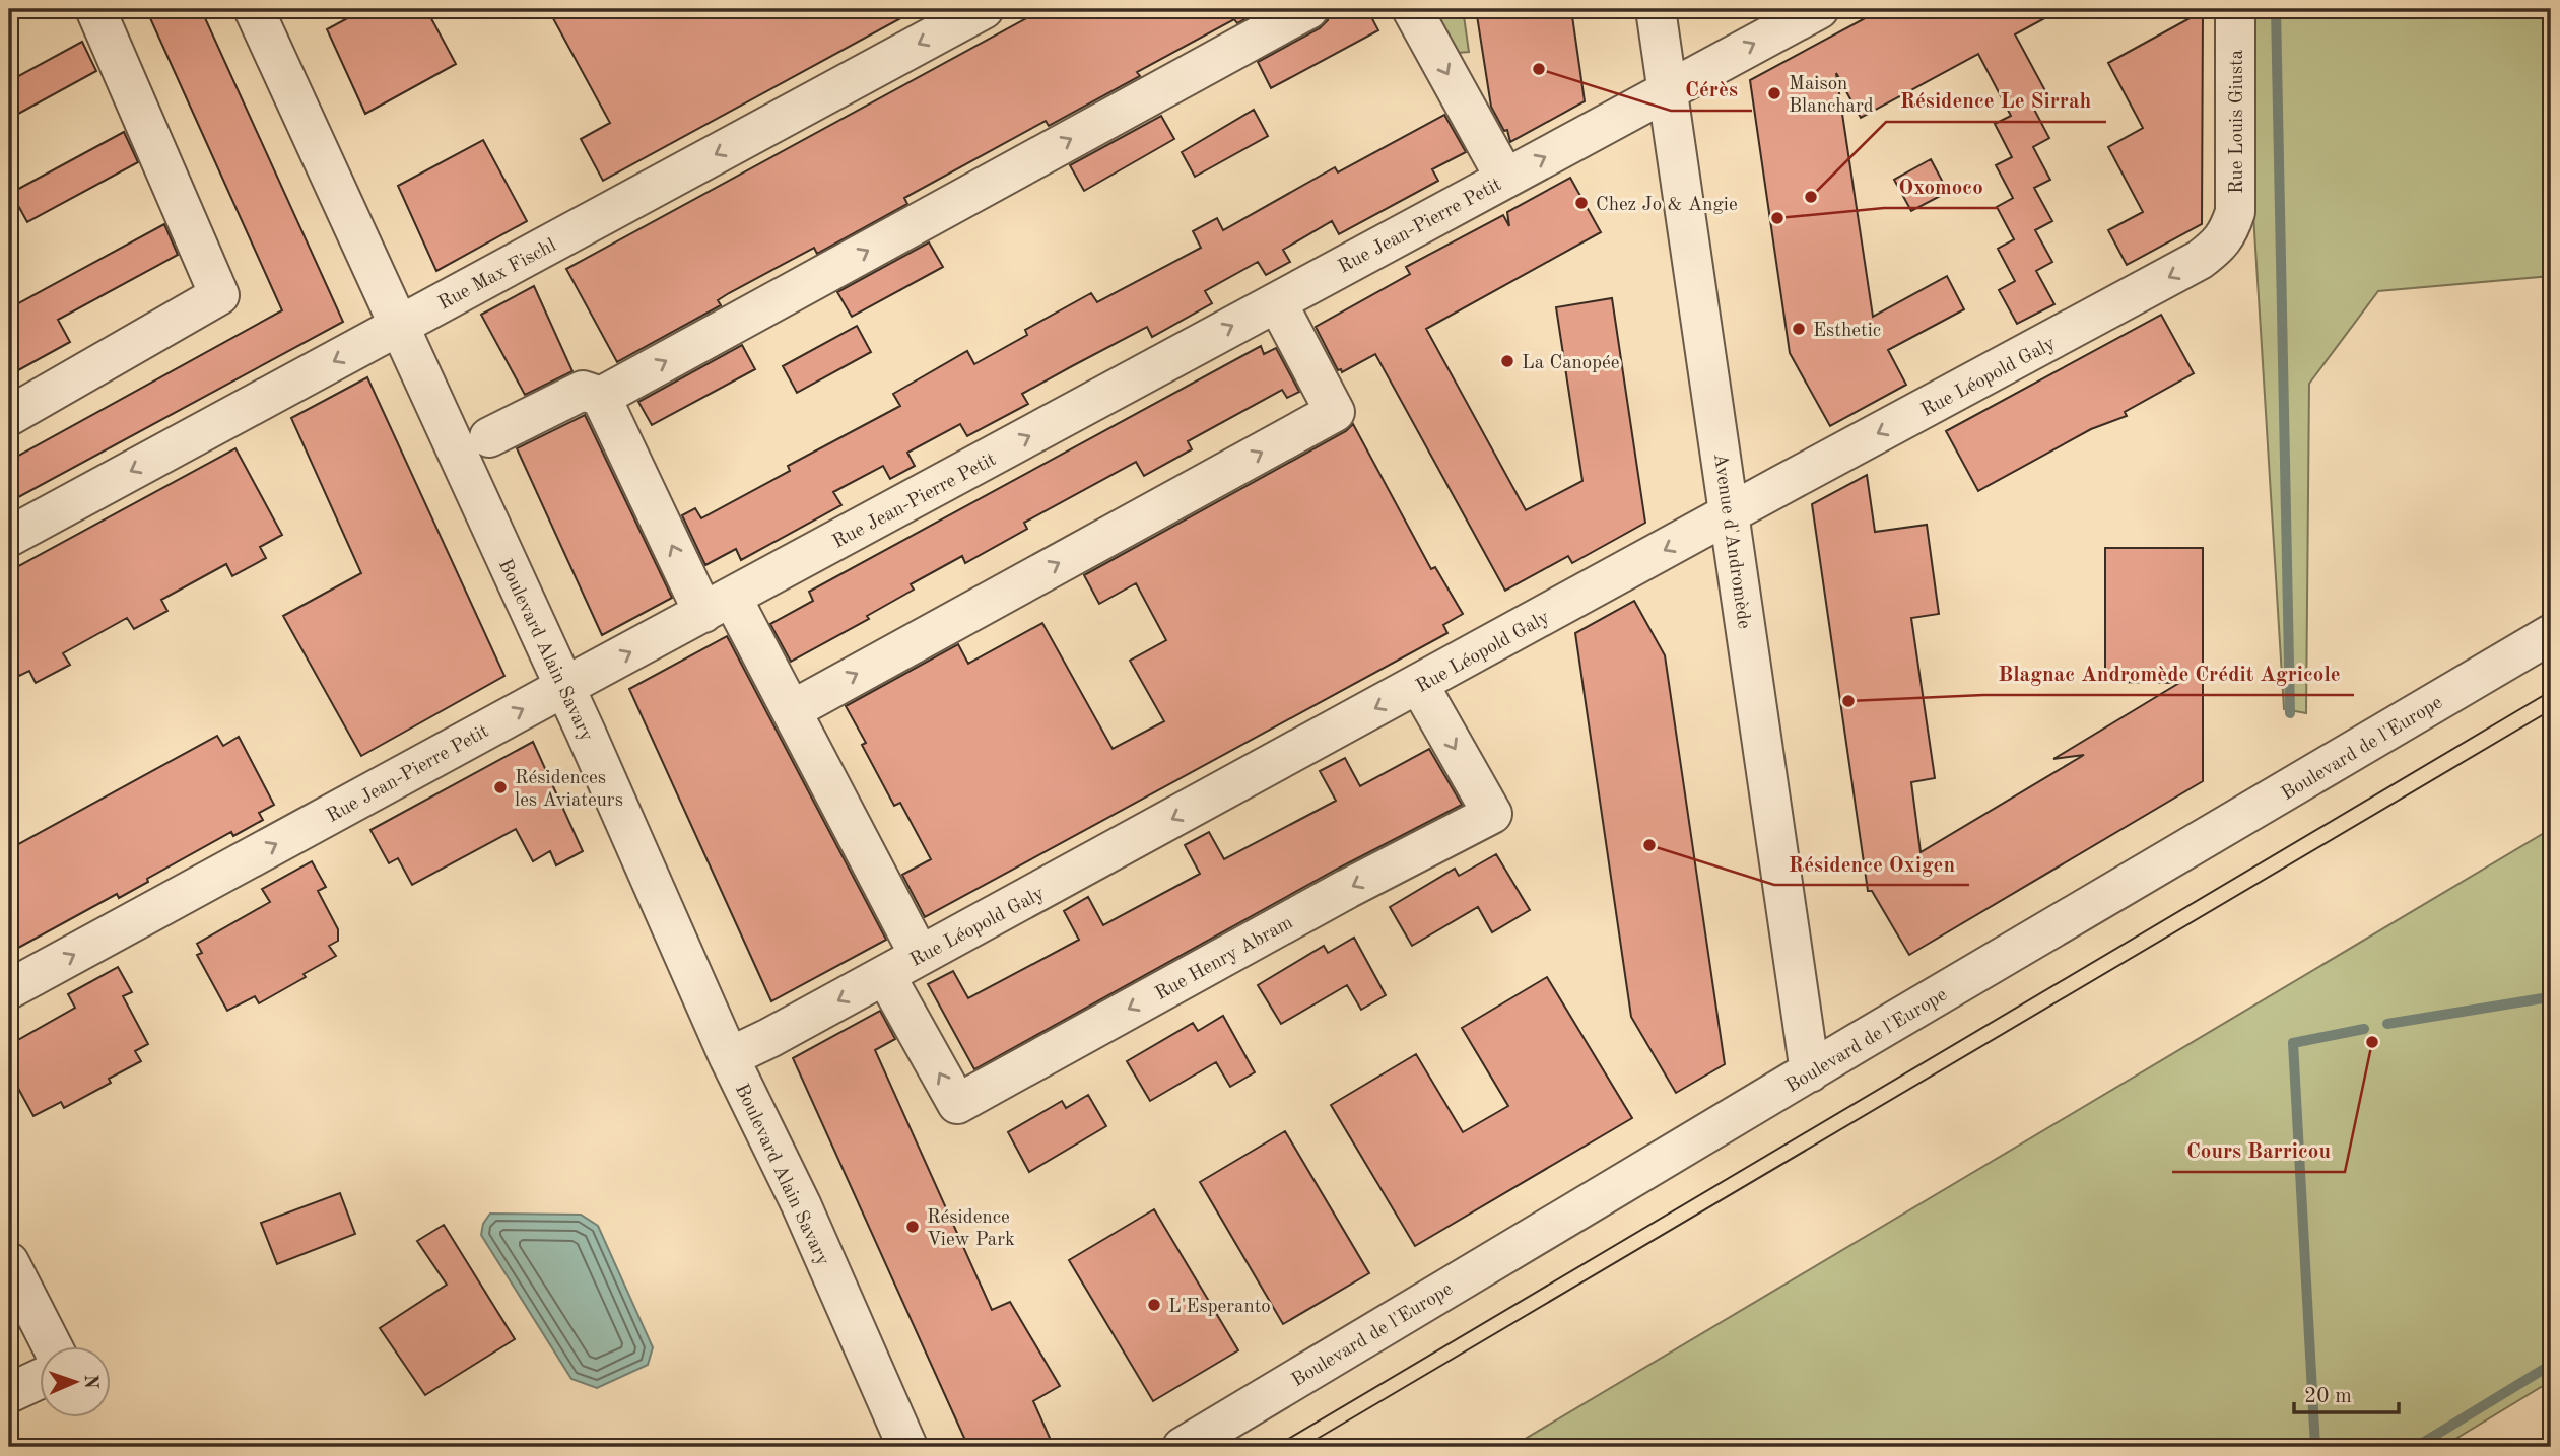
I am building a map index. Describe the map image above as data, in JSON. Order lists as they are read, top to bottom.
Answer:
{
  "streets": {
    "street": [
      "Rue Louis Giusta",
      "Rue Jean-Pierre Petit",
      "Rue Max Fischl",
      "Rue Léopold Galy",
      "Avenue d'Andromède",
      "Boulevard Alain Savary",
      "Boulevard de l'Europe",
      "Rue Henry Abram"
    ]
  },
  "crossings": [
    ["Rue Louis Giusta", "Rue Léopold Galy"],
    ["Rue Jean-Pierre Petit", "Avenue d'Andromède"],
    ["Rue Jean-Pierre Petit", "Boulevard Alain Savary"],
    ["Rue Max Fischl", "Boulevard Alain Savary"],
    ["Rue Léopold Galy", "Avenue d'Andromède"],
    ["Rue Léopold Galy", "Boulevard Alain Savary"],
    ["Rue Léopold Galy", "Rue Henry Abram"],
    ["Avenue d'Andromède", "Boulevard de l'Europe"]
  ],
  "one_way": ["Rue Léopold Galy"],
  "places": [
    "Cérès",
    "Maison Blanchard",
    "Résidence Le Sirrah",
    "Chez Jo & Angie",
    "Oxomoco",
    "Esthetic",
    "La Canopée",
    "Blagnac Andromède Crédit Agricole",
    "Résidences les Aviateurs",
    "Résidence Oxigen",
    "Cours Barricou",
    "Résidence View Park",
    "L'Esperanto"
  ],
  "scale_bar": "20 m",
  "north": "right"
}
